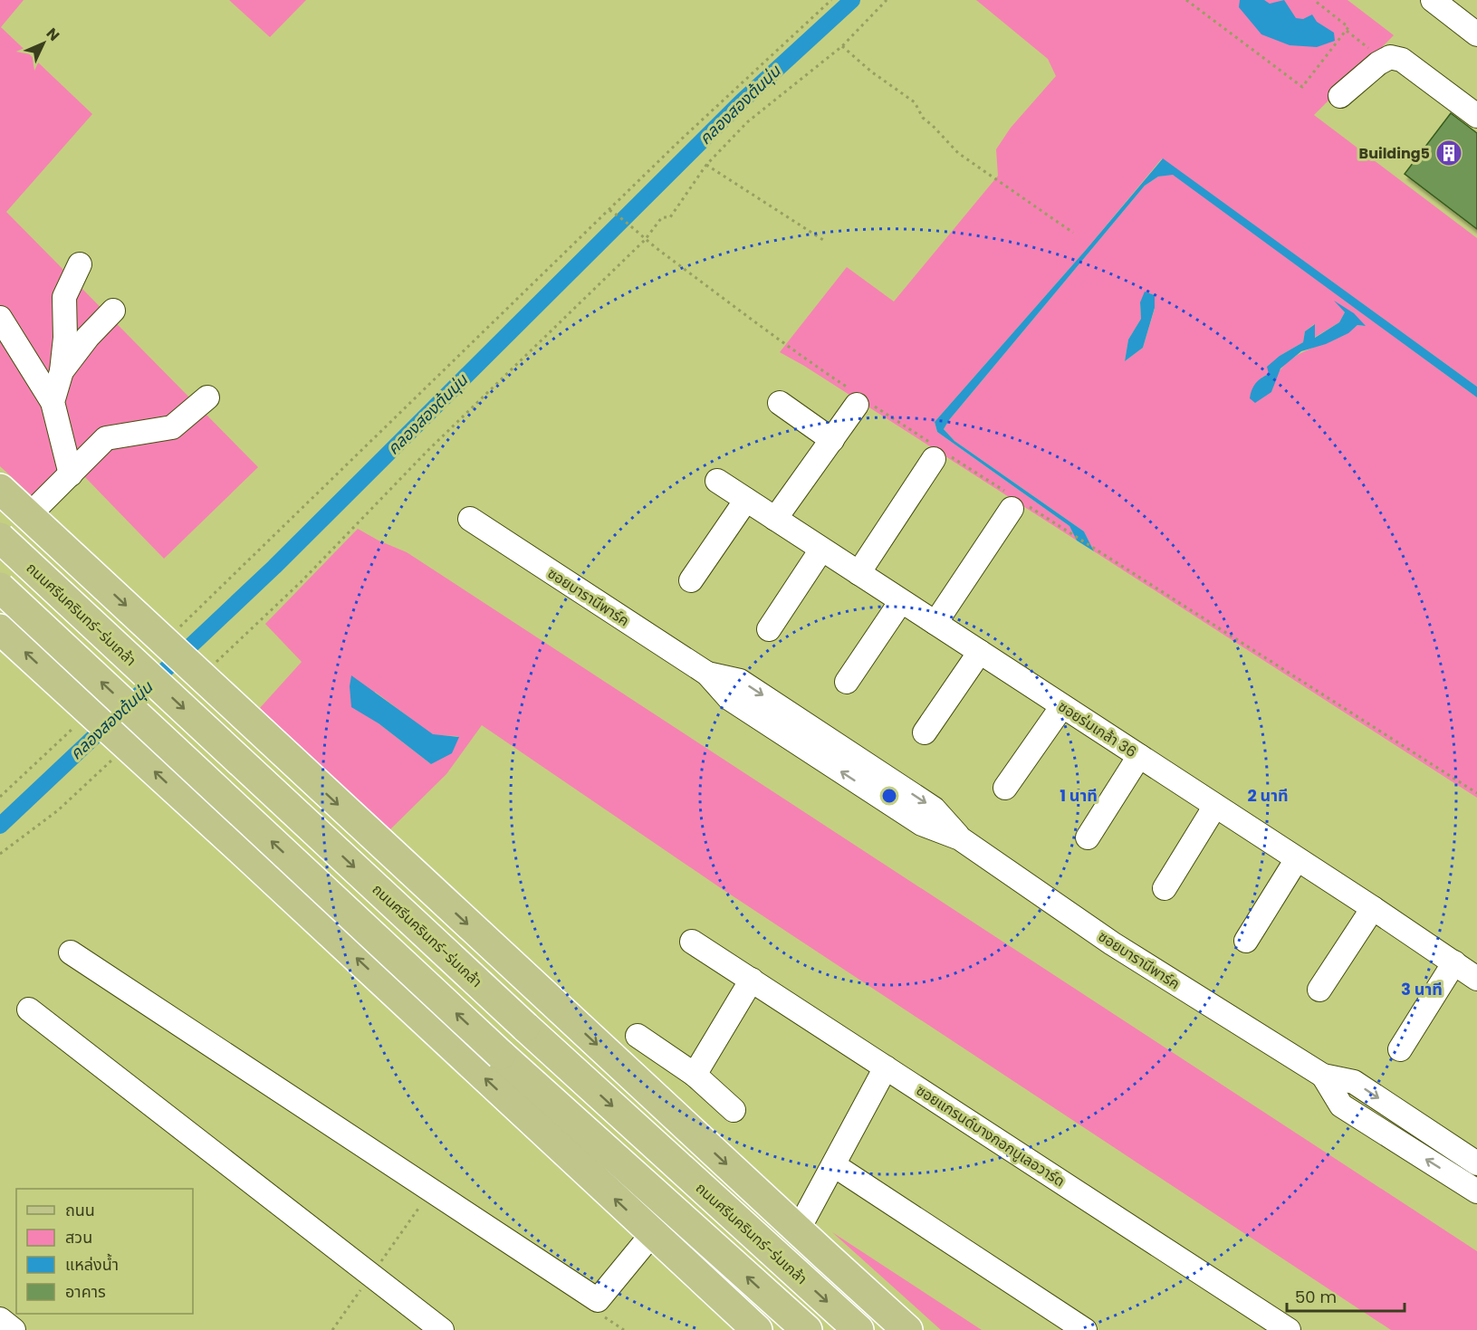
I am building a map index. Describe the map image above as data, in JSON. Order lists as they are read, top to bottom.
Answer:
{
  "streets": {
    "main road": ["ถนนศรีนครินทร์-ร่มเกล้า"],
    "street": ["ซอยบารานีพาร์ค", "ซอยร่มเกล้า 36", "ซอยแกรนด์บางกอกบูเลอวาร์ด"]
  },
  "water": ["คลองสองต้นนุ่น"],
  "places": {
    "building": ["Building5"]
  },
  "legend": [
    "ถนน",
    "สวน",
    "แหล่งน้ำ",
    "อาคาร"
  ],
  "scale_bar": "50 m",
  "north": "top right",
  "rings": ["1 นาที", "2 นาที", "3 นาที"]
}
